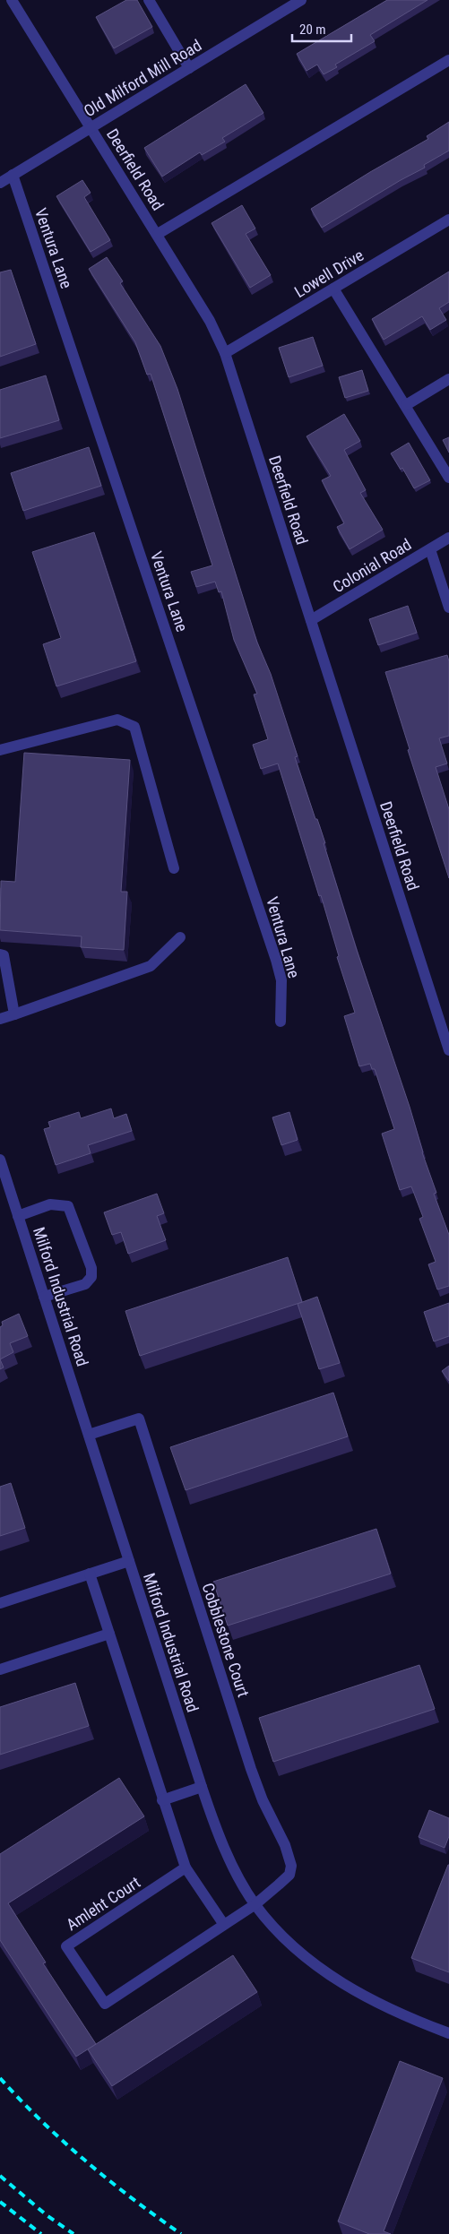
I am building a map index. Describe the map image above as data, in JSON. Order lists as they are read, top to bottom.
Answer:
{
  "streets": {
    "street": [
      "Old Milford Mill Road",
      "Deerfield Road",
      "Ventura Lane",
      "Lowell Drive",
      "Colonial Road",
      "Milford Industrial Road",
      "Cobblestone Court",
      "Amleht Court"
    ]
  },
  "crossings": [
    ["Old Milford Mill Road", "Deerfield Road"],
    ["Old Milford Mill Road", "Ventura Lane"],
    ["Deerfield Road", "Lowell Drive"],
    ["Deerfield Road", "Colonial Road"],
    ["Milford Industrial Road", "Cobblestone Court"],
    ["Milford Industrial Road", "Amleht Court"],
    ["Cobblestone Court", "Amleht Court"]
  ],
  "scale_bar": "20 m"
}
